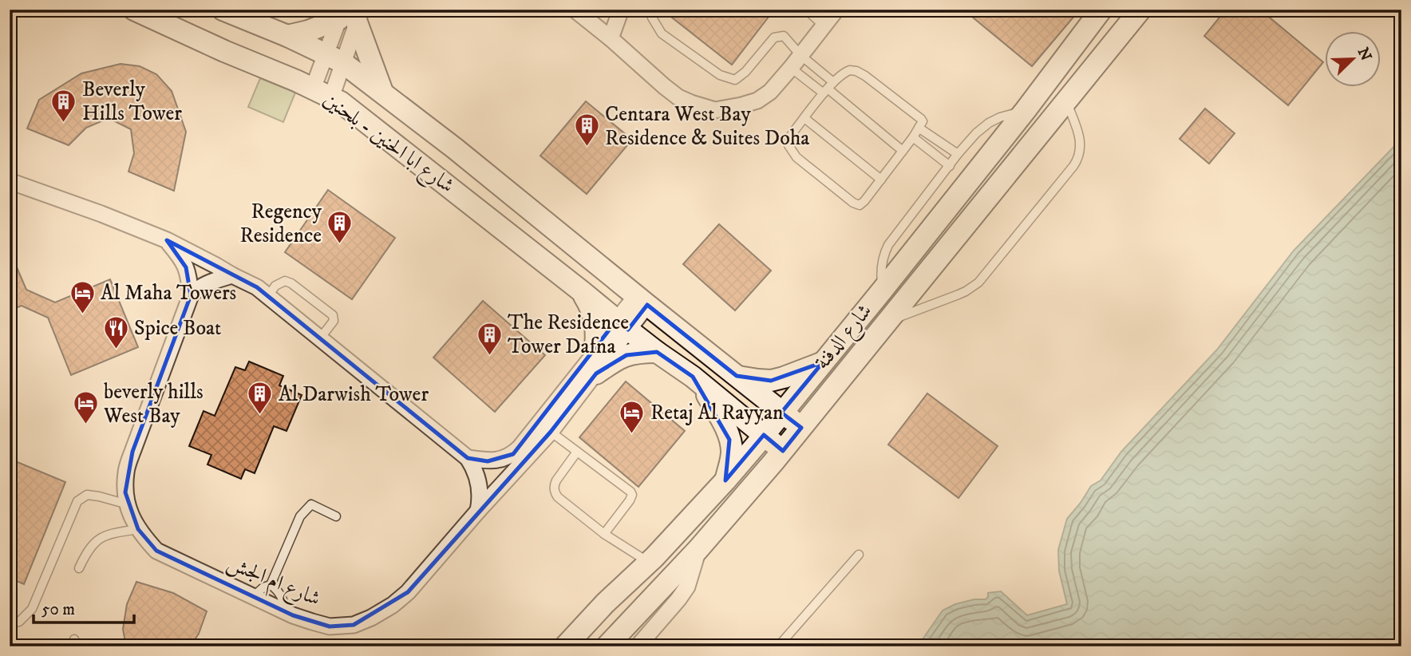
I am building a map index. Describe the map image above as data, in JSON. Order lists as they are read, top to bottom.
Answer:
{
  "streets": {
    "main road": ["شارع ابا الحنين - بلحنين", "شارع الدفنة"],
    "street": ["شارع ام الجش"]
  },
  "crossings": [
    ["شارع ابا الحنين - بلحنين", "شارع الدفنة"]
  ],
  "places": {
    "building": [
      "Beverly Hills Tower",
      "Centara West Bay Residence & Suites Doha",
      "Regency Residence",
      "The Residence Tower Dafna",
      "Al Darwish Tower"
    ],
    "hotel": ["Al Maha Towers", "beverly hills West Bay", "Retaj Al Rayyan"],
    "restaurant": ["Spice Boat"]
  },
  "scale_bar": "50 m",
  "north": "top right"
}
